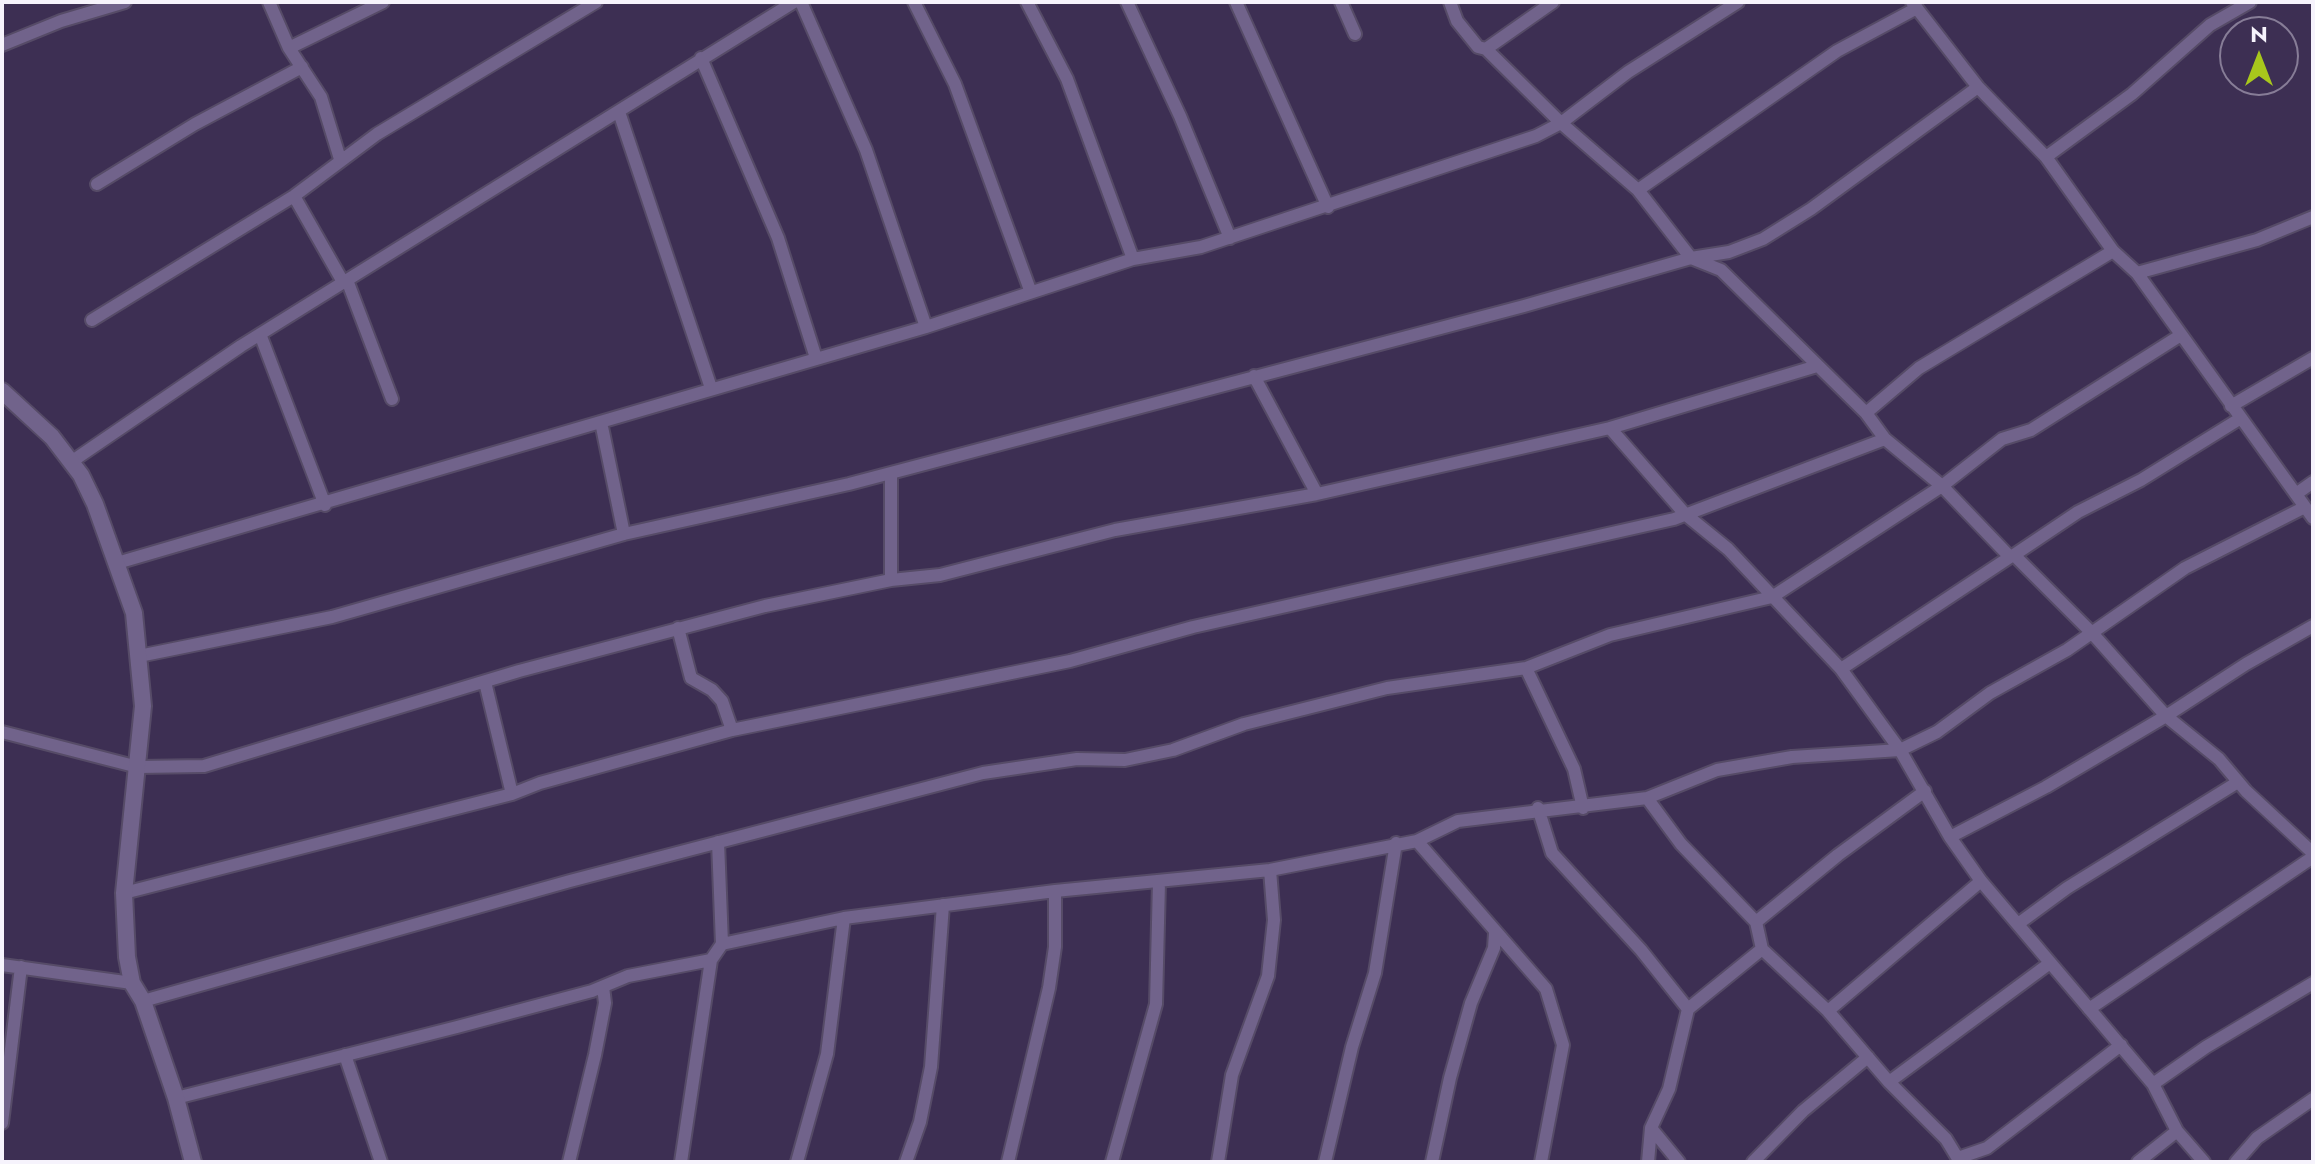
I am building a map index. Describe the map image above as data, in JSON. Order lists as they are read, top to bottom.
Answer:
{
  "north": "top"
}
